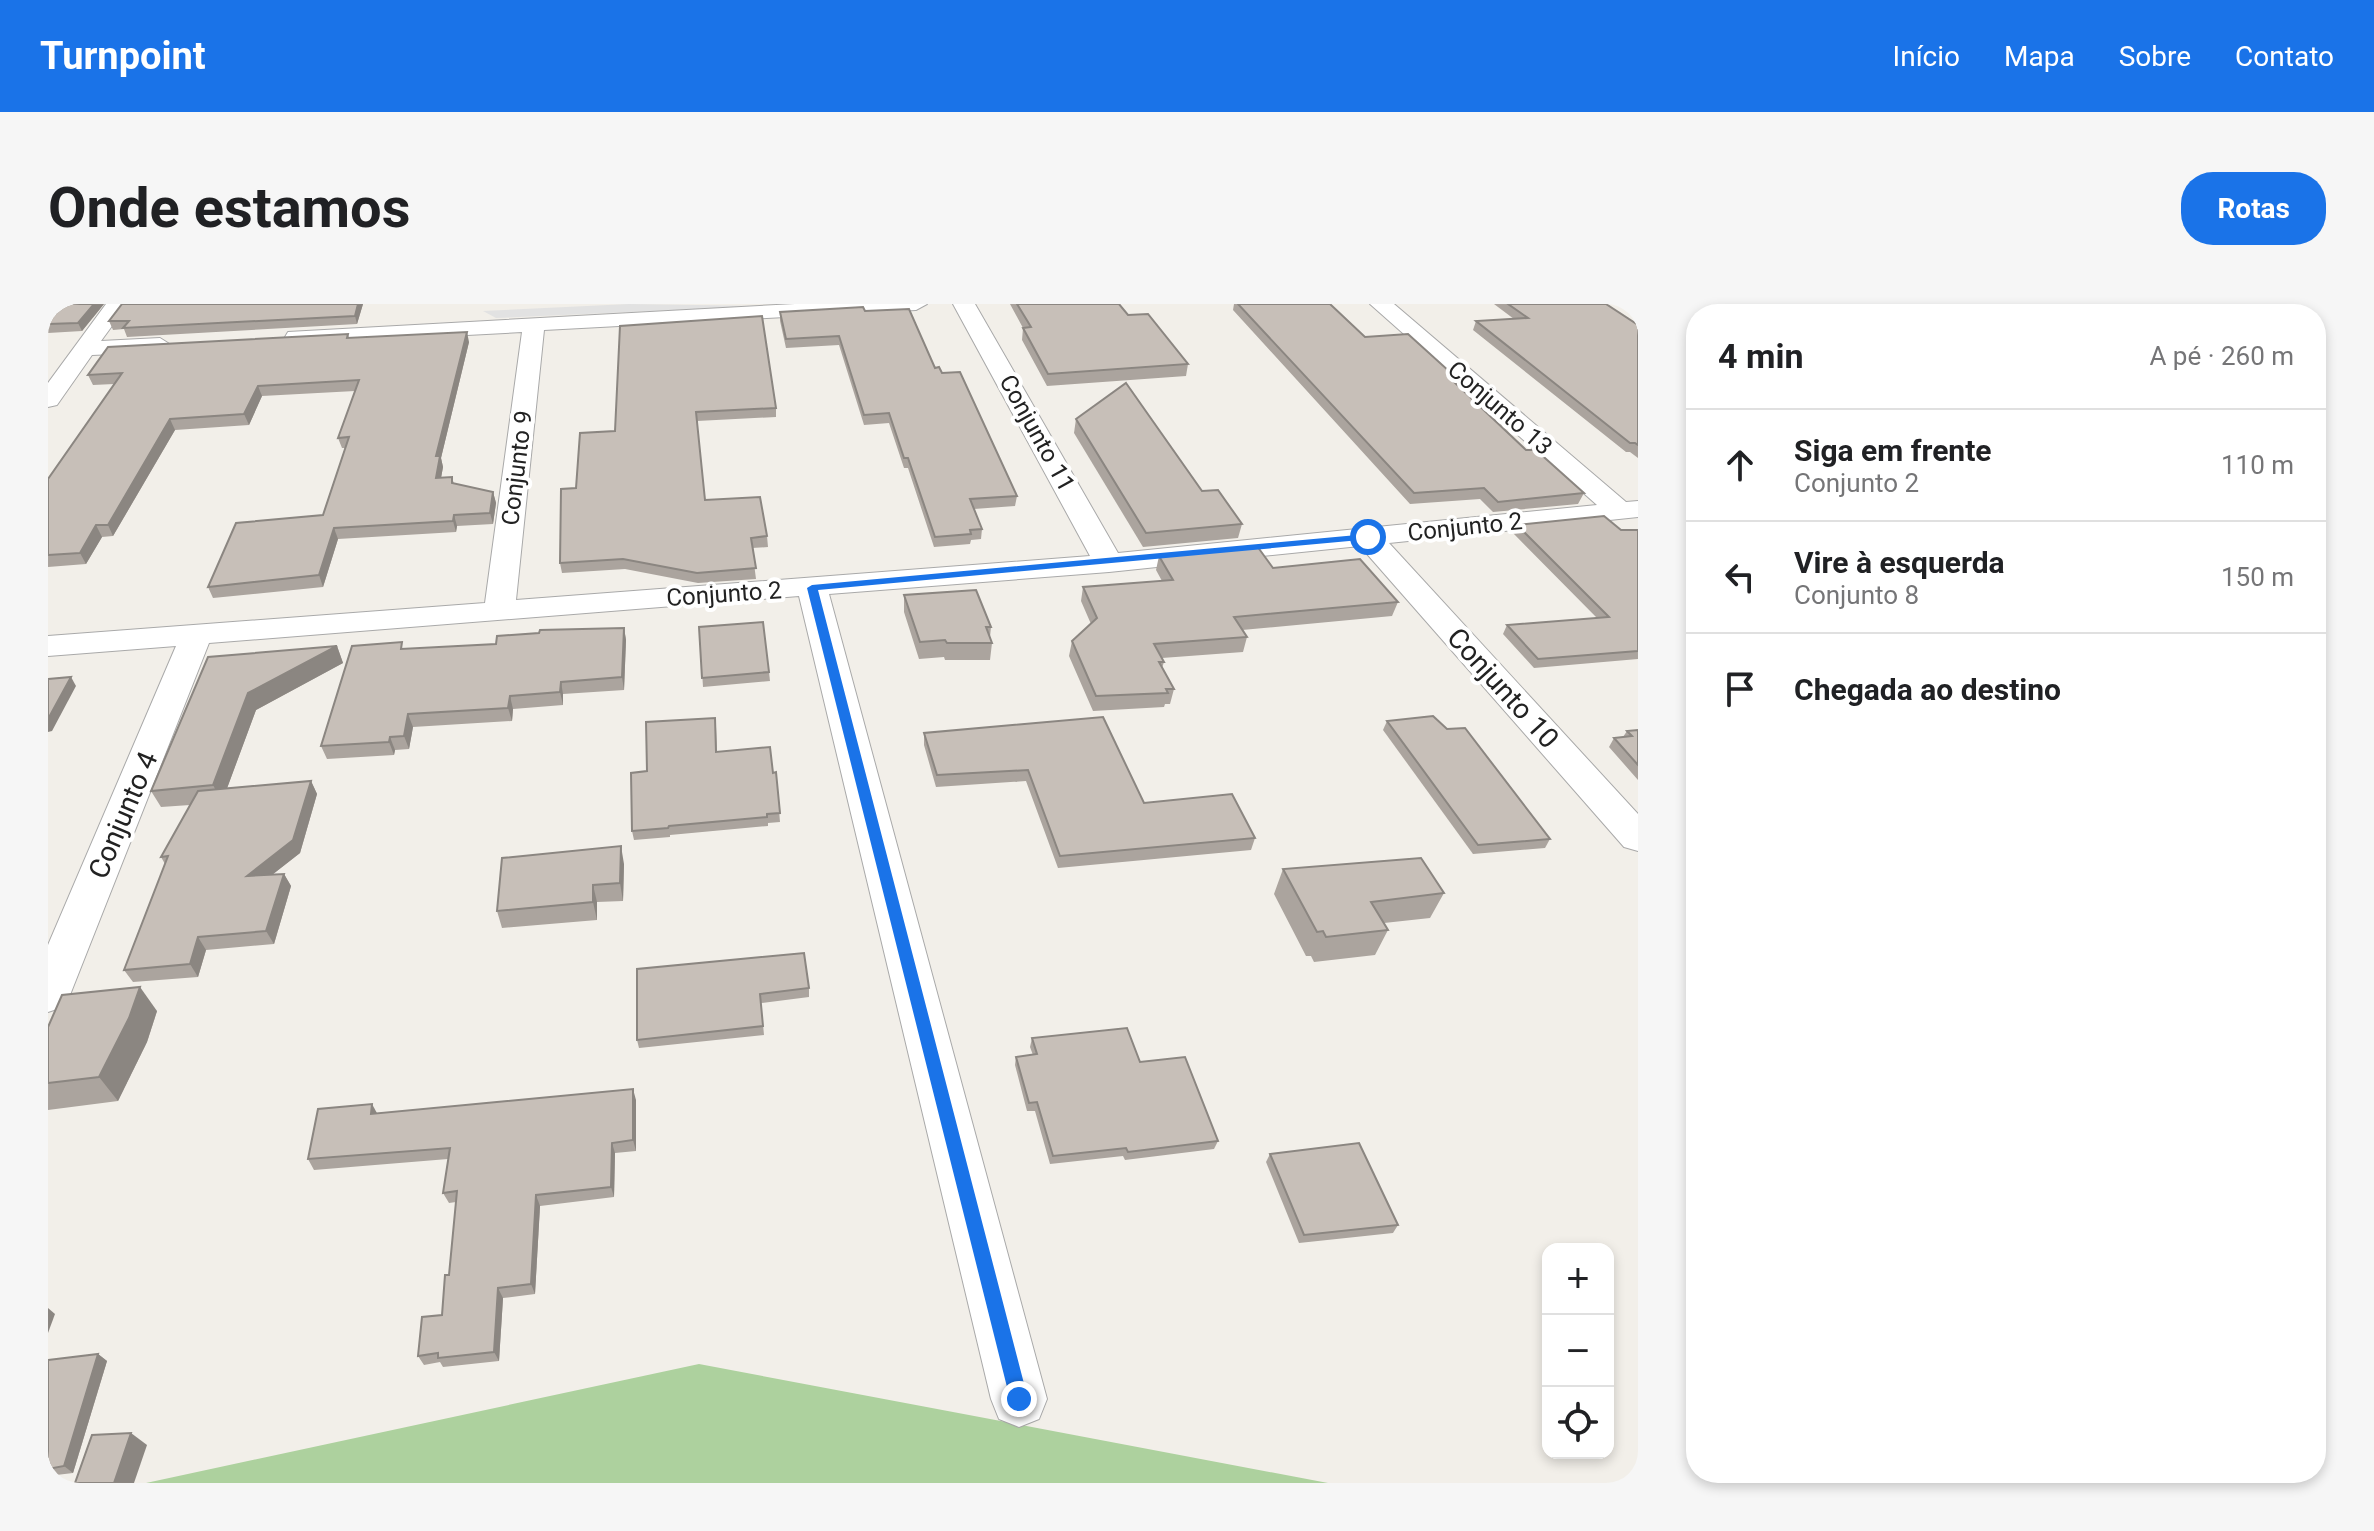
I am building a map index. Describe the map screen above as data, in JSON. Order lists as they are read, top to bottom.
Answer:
{
  "streets": {
    "street": [
      "Conjunto 13",
      "Conjunto 11",
      "Conjunto 9",
      "Conjunto 2",
      "Conjunto 10",
      "Conjunto 4"
    ]
  },
  "crossings": [
    ["Conjunto 13", "Conjunto 2"],
    ["Conjunto 11", "Conjunto 2"],
    ["Conjunto 9", "Conjunto 2"],
    ["Conjunto 2", "Conjunto 10"],
    ["Conjunto 2", "Conjunto 4"]
  ],
  "page": {
    "header": "Turnpoint",
    "nav": [
      "Início",
      "Mapa",
      "Sobre",
      "Contato"
    ],
    "buttons": "Rotas",
    "title": "Onde estamos",
    "heading": ["4 min", "A pé · 260 m"],
    "list": [
      ["Siga em frente", "Conjunto 2", "110 m"],
      ["Vire à esquerda", "Conjunto 8", "150 m"],
      "Chegada ao destino"
    ],
    "map_buttons": ["+", "−"]
  }
}
